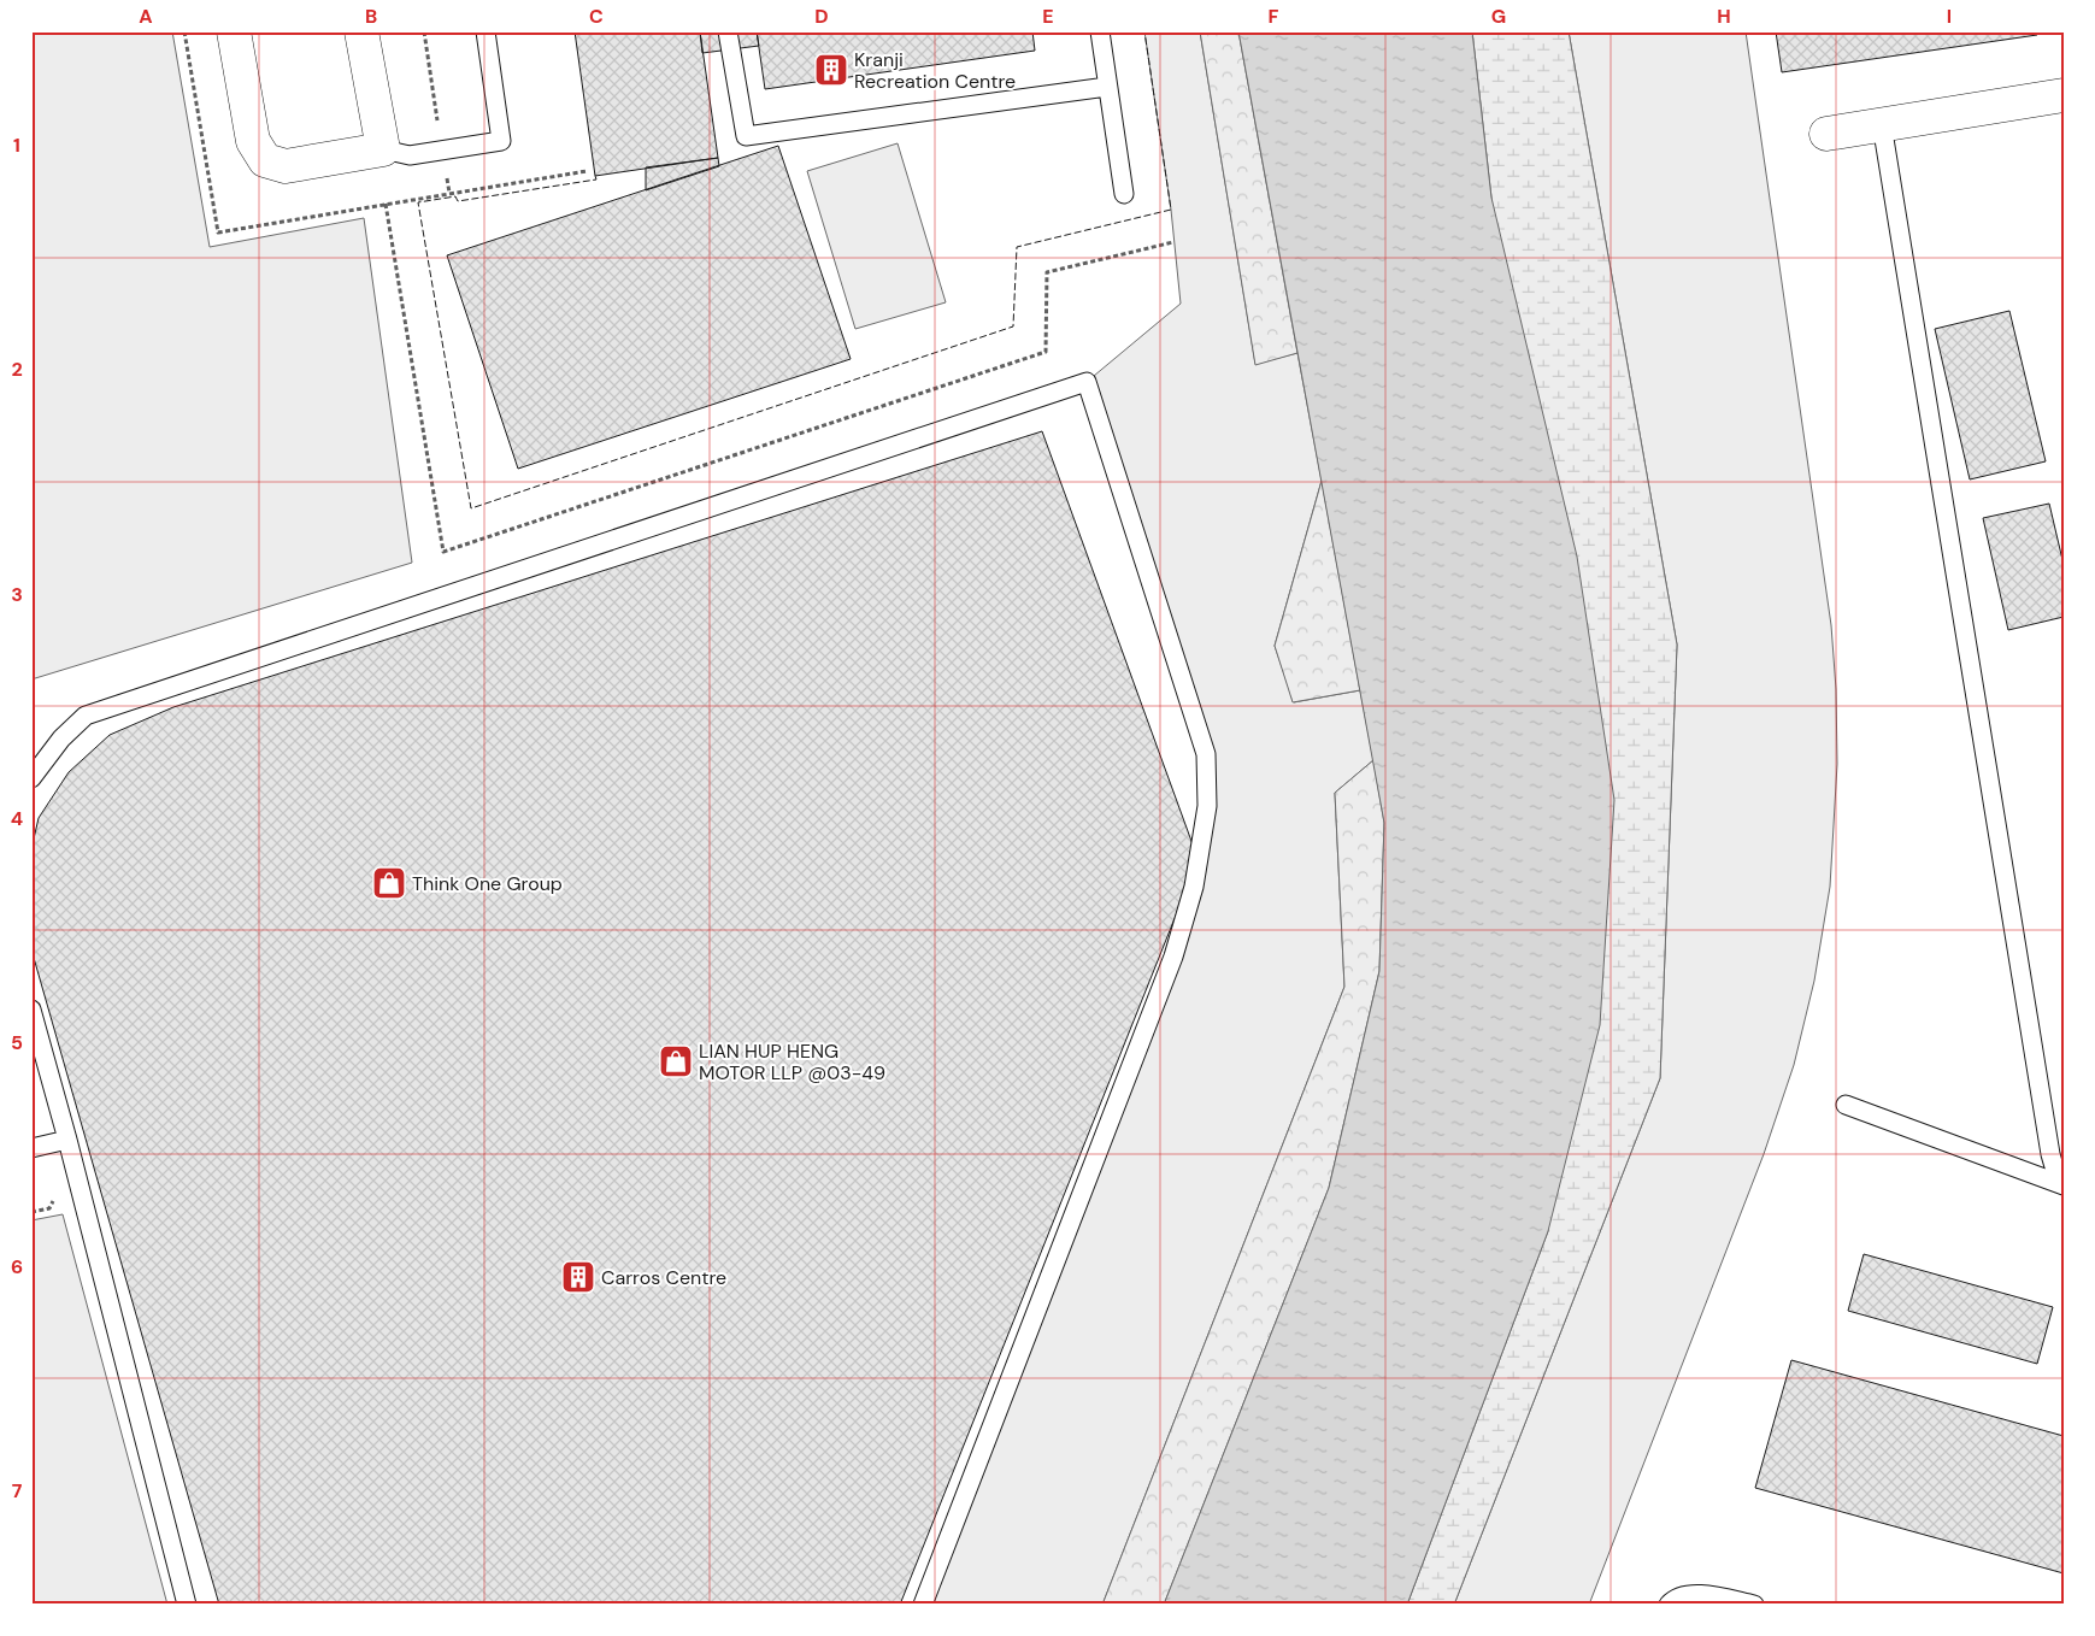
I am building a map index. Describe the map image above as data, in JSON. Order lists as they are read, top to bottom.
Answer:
{
  "places": {
    "building": ["Kranji Recreation Centre", "Carros Centre"],
    "shop": ["Think One Group", "LIAN HUP HENG MOTOR LLP @03-49"]
  },
  "grid": {
    "columns": [
      "A",
      "B",
      "C",
      "D",
      "E",
      "F",
      "G",
      "H",
      "I"
    ],
    "rows": [
      "1",
      "2",
      "3",
      "4",
      "5",
      "6",
      "7"
    ]
  }
}
